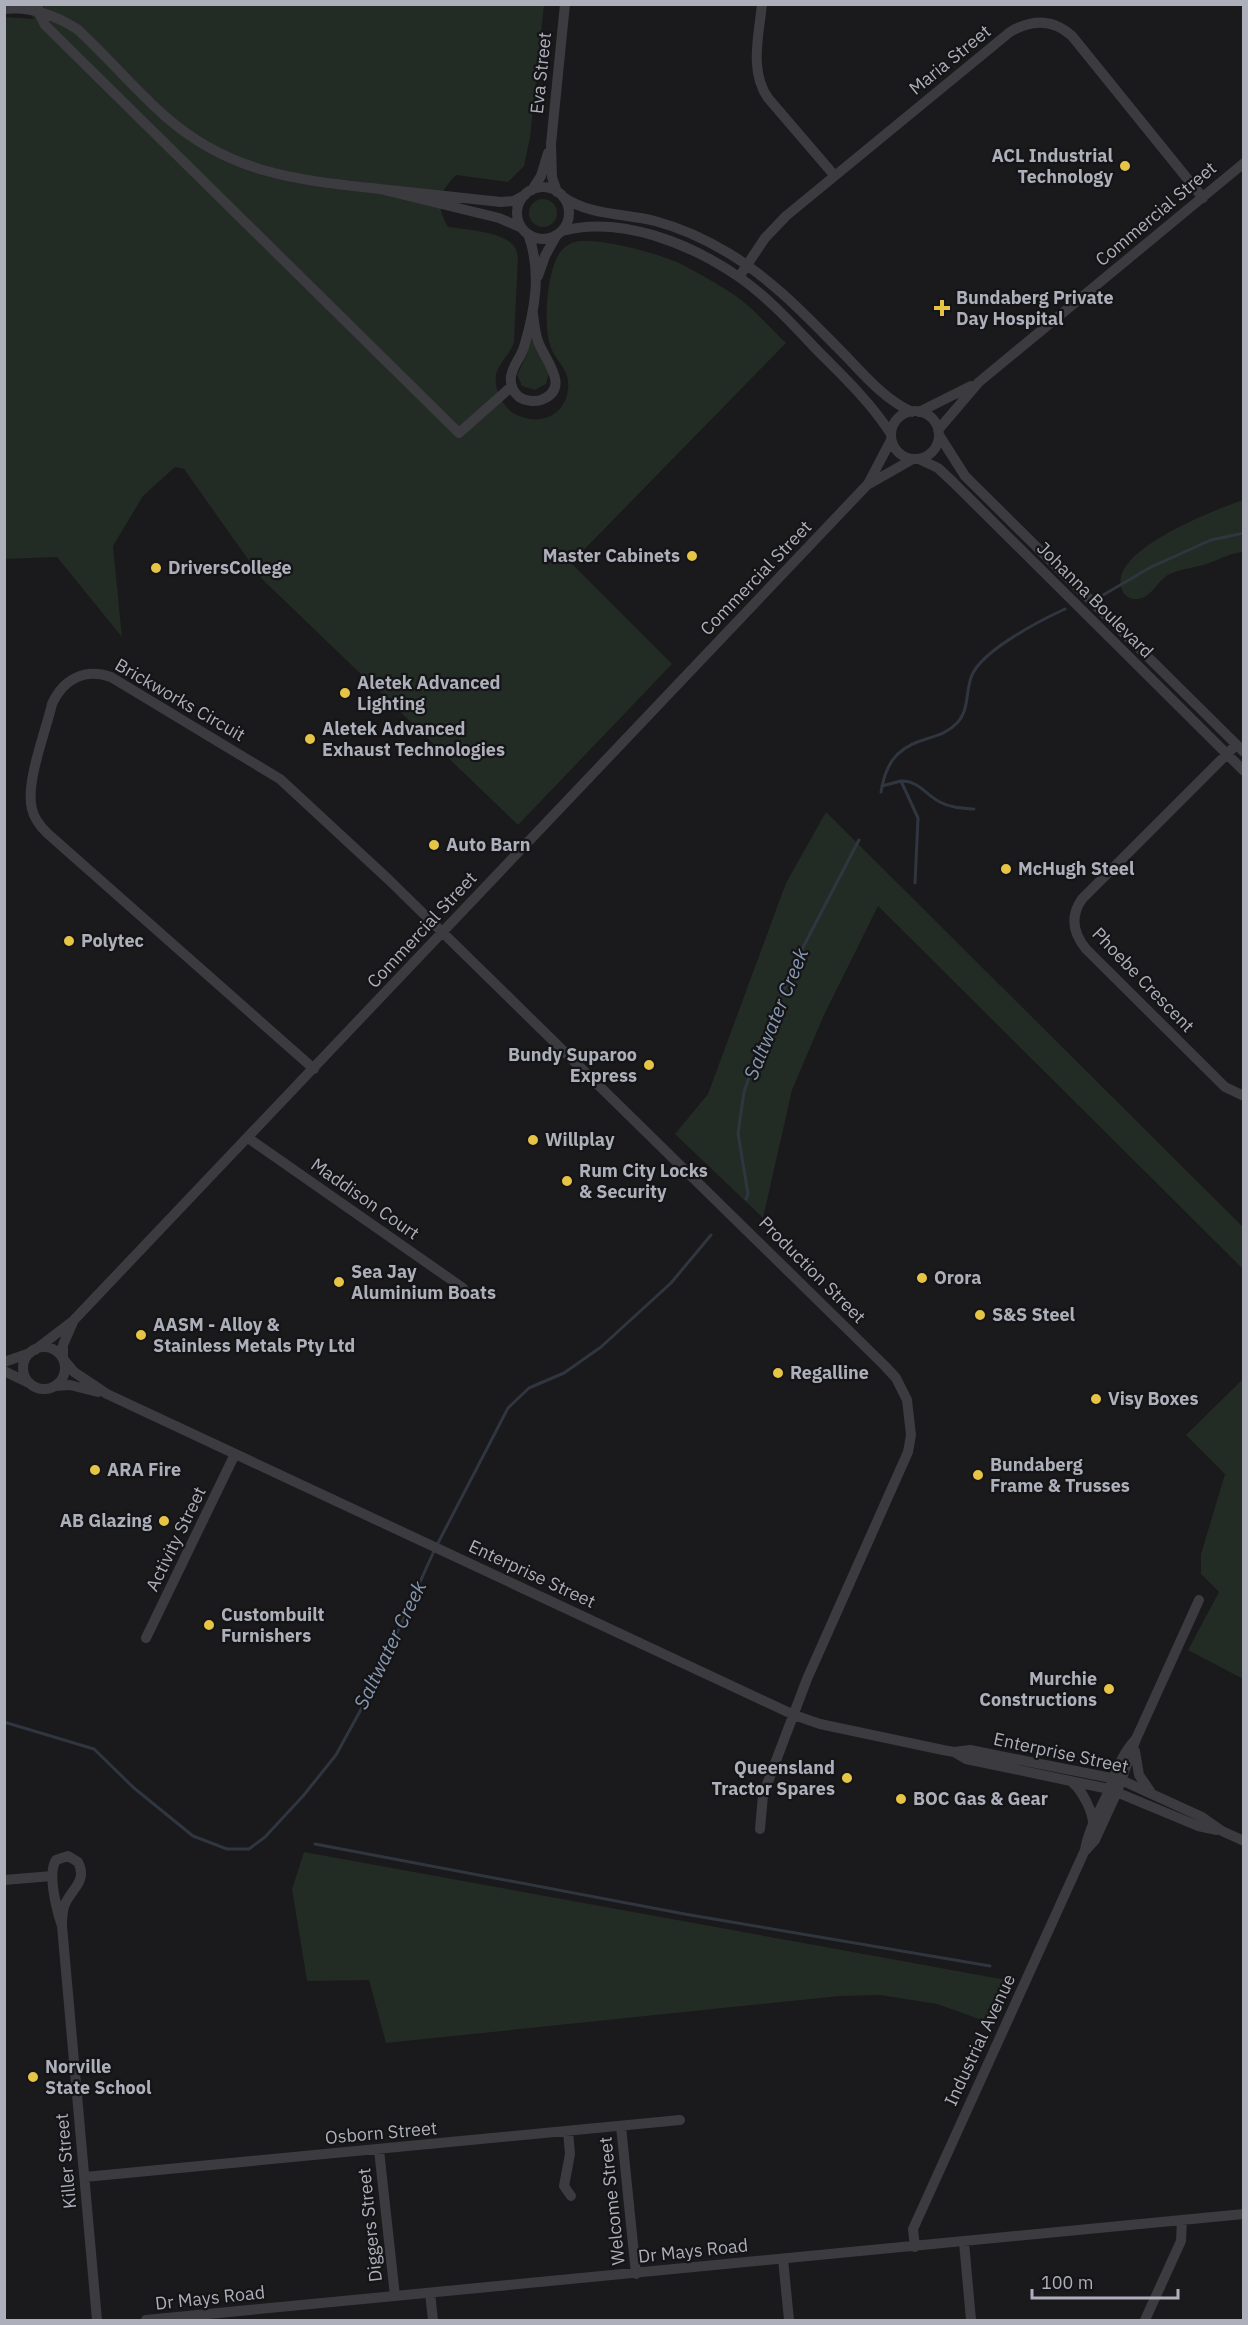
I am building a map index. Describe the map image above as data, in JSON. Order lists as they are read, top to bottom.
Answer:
{
  "streets": {
    "street": [
      "Maria Street",
      "Eva Street",
      "Commercial Street",
      "Johanna Boulevard",
      "Brickworks Circuit",
      "Phoebe Crescent",
      "Maddison Court",
      "Production Street",
      "Activity Street",
      "Enterprise Street",
      "Industrial Avenue",
      "Osborn Street",
      "Killer Street",
      "Welcome Street",
      "Diggers Street",
      "Dr Mays Road"
    ]
  },
  "crossings": [
    ["Maria Street", "Commercial Street"],
    ["Commercial Street", "Johanna Boulevard"],
    ["Commercial Street", "Brickworks Circuit"],
    ["Commercial Street", "Maddison Court"],
    ["Commercial Street", "Production Street"],
    ["Commercial Street", "Enterprise Street"],
    ["Johanna Boulevard", "Phoebe Crescent"],
    ["Brickworks Circuit", "Production Street"],
    ["Production Street", "Enterprise Street"],
    ["Activity Street", "Enterprise Street"],
    ["Enterprise Street", "Industrial Avenue"],
    ["Industrial Avenue", "Dr Mays Road"],
    ["Osborn Street", "Killer Street"],
    ["Osborn Street", "Welcome Street"],
    ["Osborn Street", "Diggers Street"],
    ["Welcome Street", "Dr Mays Road"],
    ["Diggers Street", "Dr Mays Road"]
  ],
  "water": ["Saltwater Creek"],
  "places": {
    "other": [
      "ACL Industrial Technology",
      "Master Cabinets",
      "DriversCollege",
      "Aletek Advanced Lighting",
      "Aletek Advanced Exhaust Technologies",
      "Auto Barn",
      "McHugh Steel",
      "Polytec",
      "Bundy Suparoo Express",
      "Willplay",
      "Rum City Locks & Security",
      "Orora",
      "Sea Jay Aluminium Boats",
      "S&S Steel",
      "AASM - Alloy & Stainless Metals Pty Ltd",
      "Regalline",
      "Visy Boxes",
      "ARA Fire",
      "Bundaberg Frame & Trusses",
      "AB Glazing",
      "Custombuilt Furnishers",
      "Murchie Constructions",
      "Queensland Tractor Spares",
      "BOC Gas & Gear",
      "Norville State School"
    ],
    "health": ["Bundaberg Private Day Hospital"]
  },
  "scale_bar": "100 m"
}
